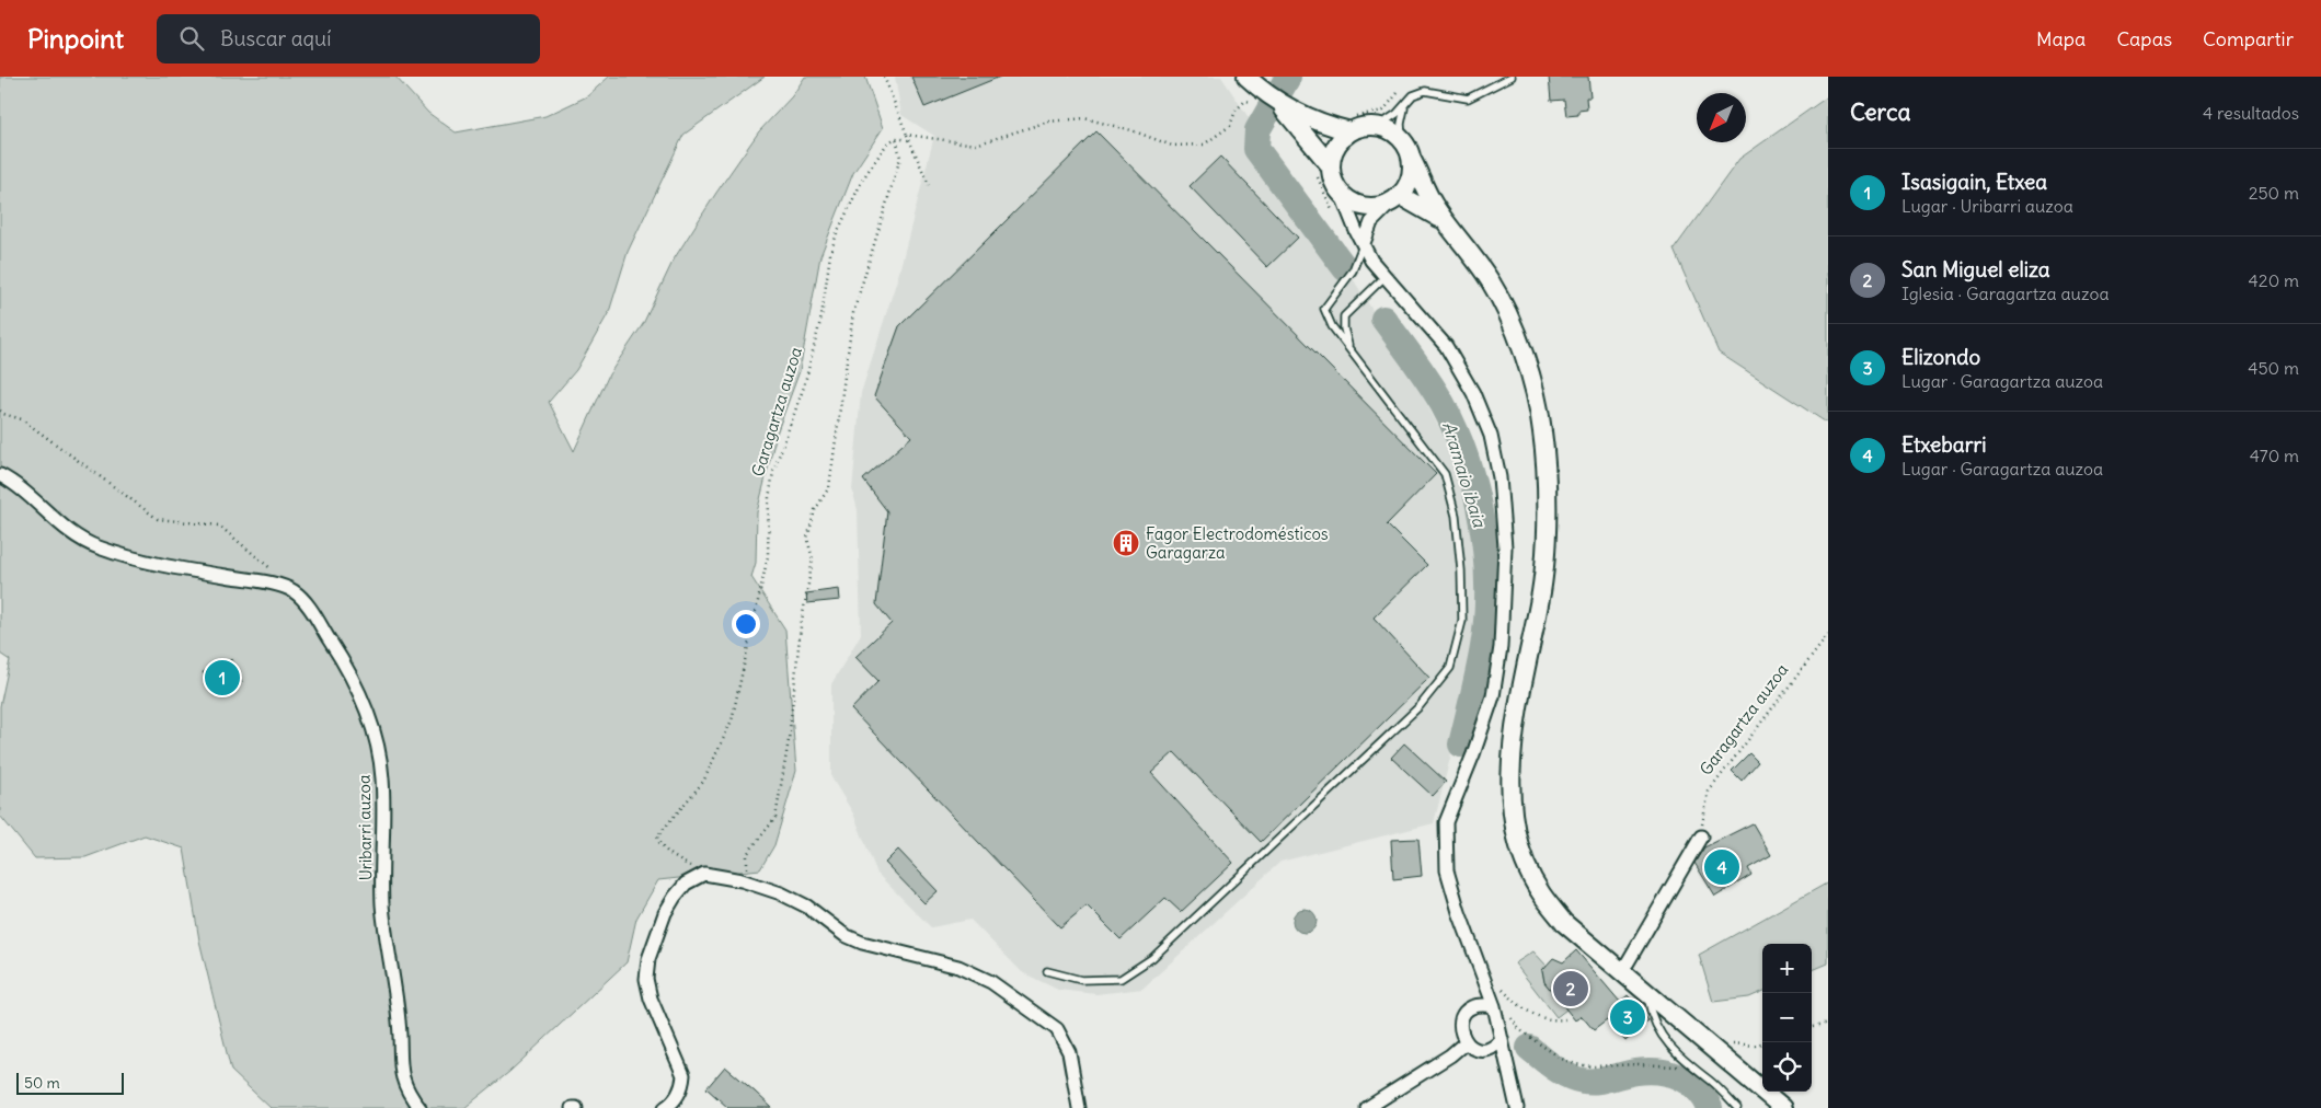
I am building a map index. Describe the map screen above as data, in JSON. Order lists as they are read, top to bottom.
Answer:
{
  "streets": {
    "street": ["Uribarri auzoa"],
    "path": ["Garagartza auzoa"]
  },
  "water": ["Aramaio ibaia"],
  "places": {
    "building": ["Fagor Electrodomésticos Garagarza"]
  },
  "scale_bar": "50 m",
  "north": "bottom left",
  "page": {
    "header": "Pinpoint",
    "search": "Buscar aquí",
    "nav": ["Mapa", "Capas", "Compartir"],
    "heading": ["Cerca", "4 resultados"],
    "list": [
      {
        "mark": "1",
        "name": "Isasigain, Etxea",
        "note": "Lugar · Uribarri auzoa",
        "value": "250 m"
      },
      {
        "mark": "2",
        "name": "San Miguel eliza",
        "note": "Iglesia · Garagartza auzoa",
        "value": "420 m"
      },
      {
        "mark": "3",
        "name": "Elizondo",
        "note": "Lugar · Garagartza auzoa",
        "value": "450 m"
      },
      {
        "mark": "4",
        "name": "Etxebarri",
        "note": "Lugar · Garagartza auzoa",
        "value": "470 m"
      }
    ],
    "pins": [
      "1",
      "4",
      "2",
      "3"
    ],
    "map_buttons": ["+", "−"],
    "scale": "50 m"
  }
}
